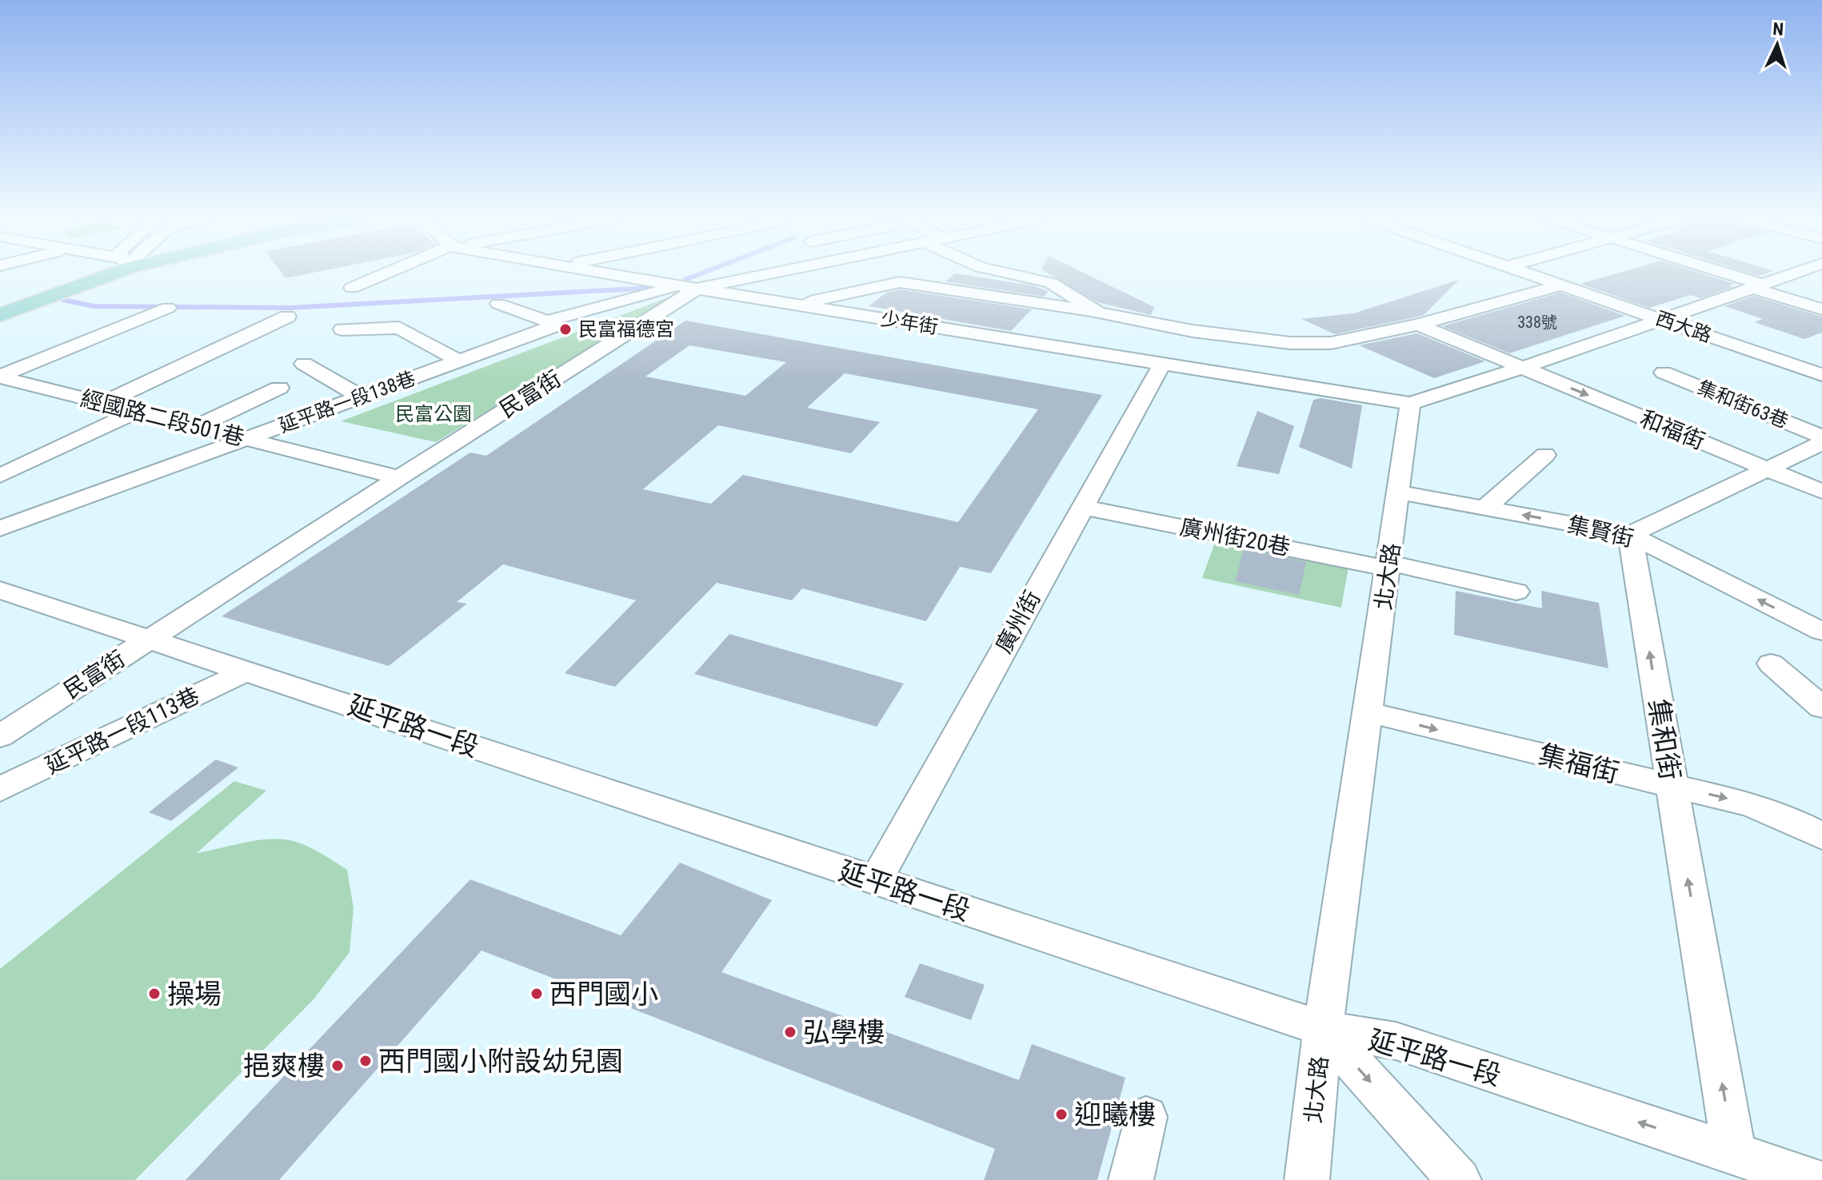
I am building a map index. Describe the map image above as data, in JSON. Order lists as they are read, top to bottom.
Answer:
{
  "streets": {
    "street": [
      "少年街",
      "西大路",
      "民富街",
      "延平路一段138巷",
      "集和街63巷",
      "經國路二段501巷",
      "和福街",
      "集賢街",
      "廣州街20巷",
      "北大路",
      "廣州街",
      "延平路一段",
      "延平路一段113巷",
      "集和街",
      "集福街"
    ]
  },
  "crossings": [
    ["少年街", "民富街"],
    ["少年街", "延平路一段138巷"],
    ["少年街", "北大路"],
    ["少年街", "廣州街"],
    ["民富街", "延平路一段138巷"],
    ["民富街", "經國路二段501巷"],
    ["民富街", "延平路一段"],
    ["延平路一段138巷", "經國路二段501巷"],
    ["集賢街", "北大路"],
    ["集賢街", "集和街"],
    ["廣州街20巷", "北大路"],
    ["廣州街20巷", "廣州街"],
    ["北大路", "延平路一段"],
    ["北大路", "集福街"],
    ["廣州街", "延平路一段"],
    ["延平路一段", "延平路一段113巷"],
    ["延平路一段", "集和街"],
    ["集和街", "集福街"]
  ],
  "one_way": ["集賢街", "集和街", "集福街"],
  "parks": ["民富公園"],
  "places": [
    "民富福德宮",
    "操場",
    "西門國小",
    "弘學樓",
    "西門國小附設幼兒園",
    "挹爽樓",
    "迎曦樓"
  ],
  "house_numbers": ["338號"],
  "north": "top"
}
